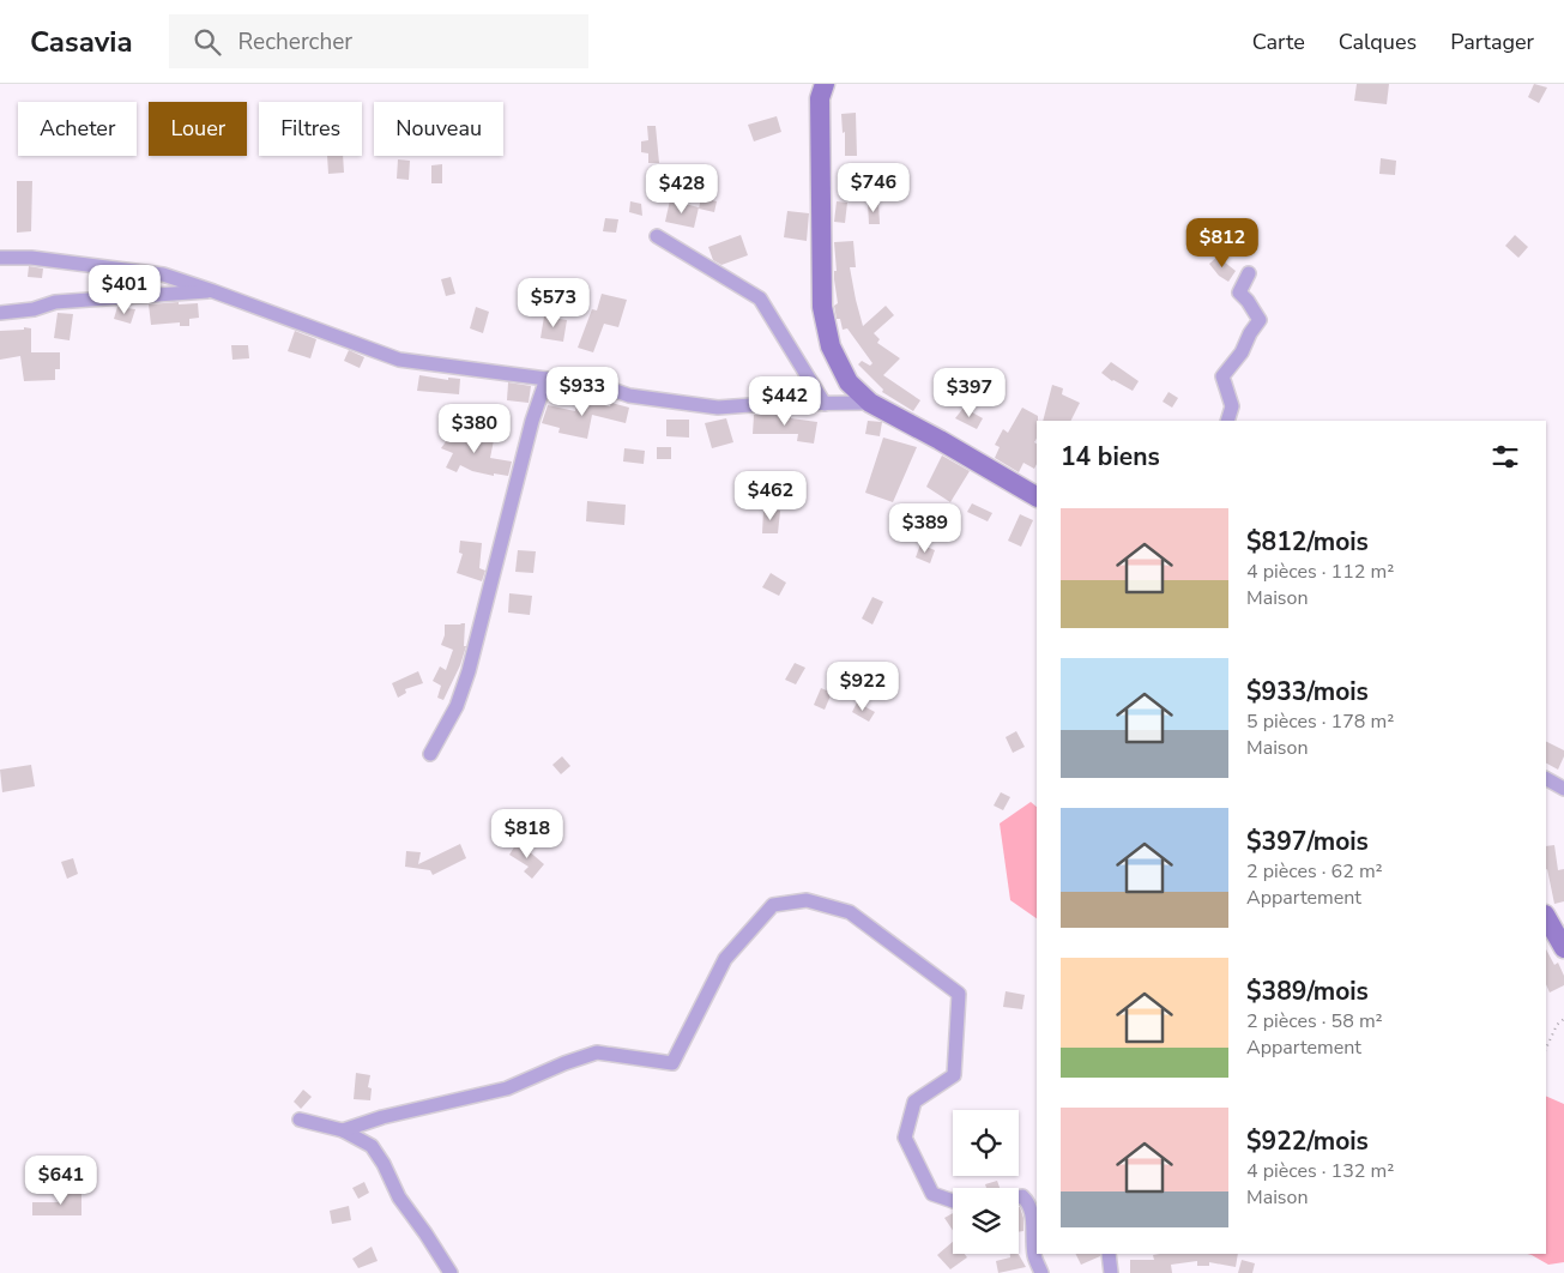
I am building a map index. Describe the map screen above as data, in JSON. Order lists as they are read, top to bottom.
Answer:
{
  "page": {
    "header": "Casavia",
    "search": "Rechercher",
    "nav": ["Carte", "Calques", "Partager"],
    "chip": [
      "Acheter",
      "Louer",
      "Filtres",
      "Nouveau"
    ],
    "price": [
      "$746",
      "$428",
      "$812",
      "$401",
      "$573",
      "$933",
      "$397",
      "$442",
      "$380",
      "$462",
      "$389",
      "$922",
      "$818",
      "$641"
    ],
    "heading": "14 biens",
    "list": [
      {
        "name": "$812/mois",
        "note": "4 pièces · 112 m² · Maison"
      },
      {
        "name": "$933/mois",
        "note": "5 pièces · 178 m² · Maison"
      },
      {
        "name": "$397/mois",
        "note": "2 pièces · 62 m² · Appartement"
      },
      {
        "name": "$389/mois",
        "note": "2 pièces · 58 m² · Appartement"
      },
      {
        "name": "$922/mois",
        "note": "4 pièces · 132 m² · Maison"
      }
    ]
  }
}
